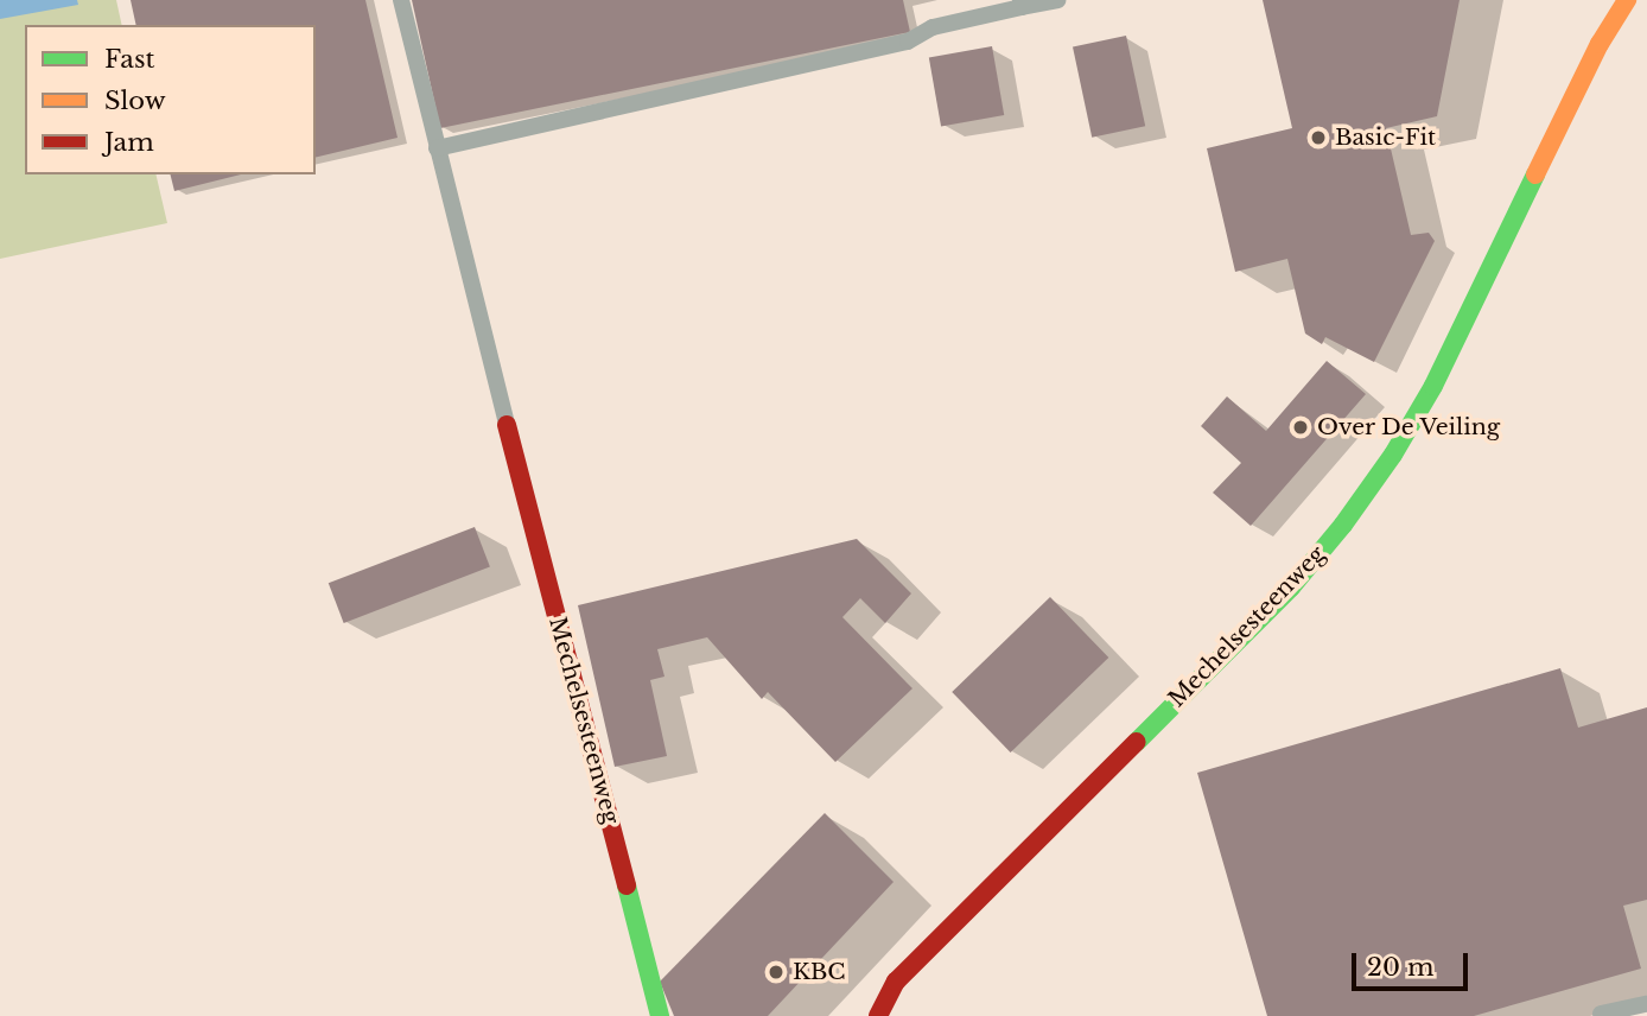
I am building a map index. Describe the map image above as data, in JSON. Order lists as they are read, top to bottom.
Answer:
{
  "streets": {
    "street": ["Mechelsesteenweg"]
  },
  "places": ["Basic-Fit", "Over De Veiling", "KBC"],
  "legend": ["Fast", "Slow", "Jam"],
  "scale_bar": "20 m"
}
